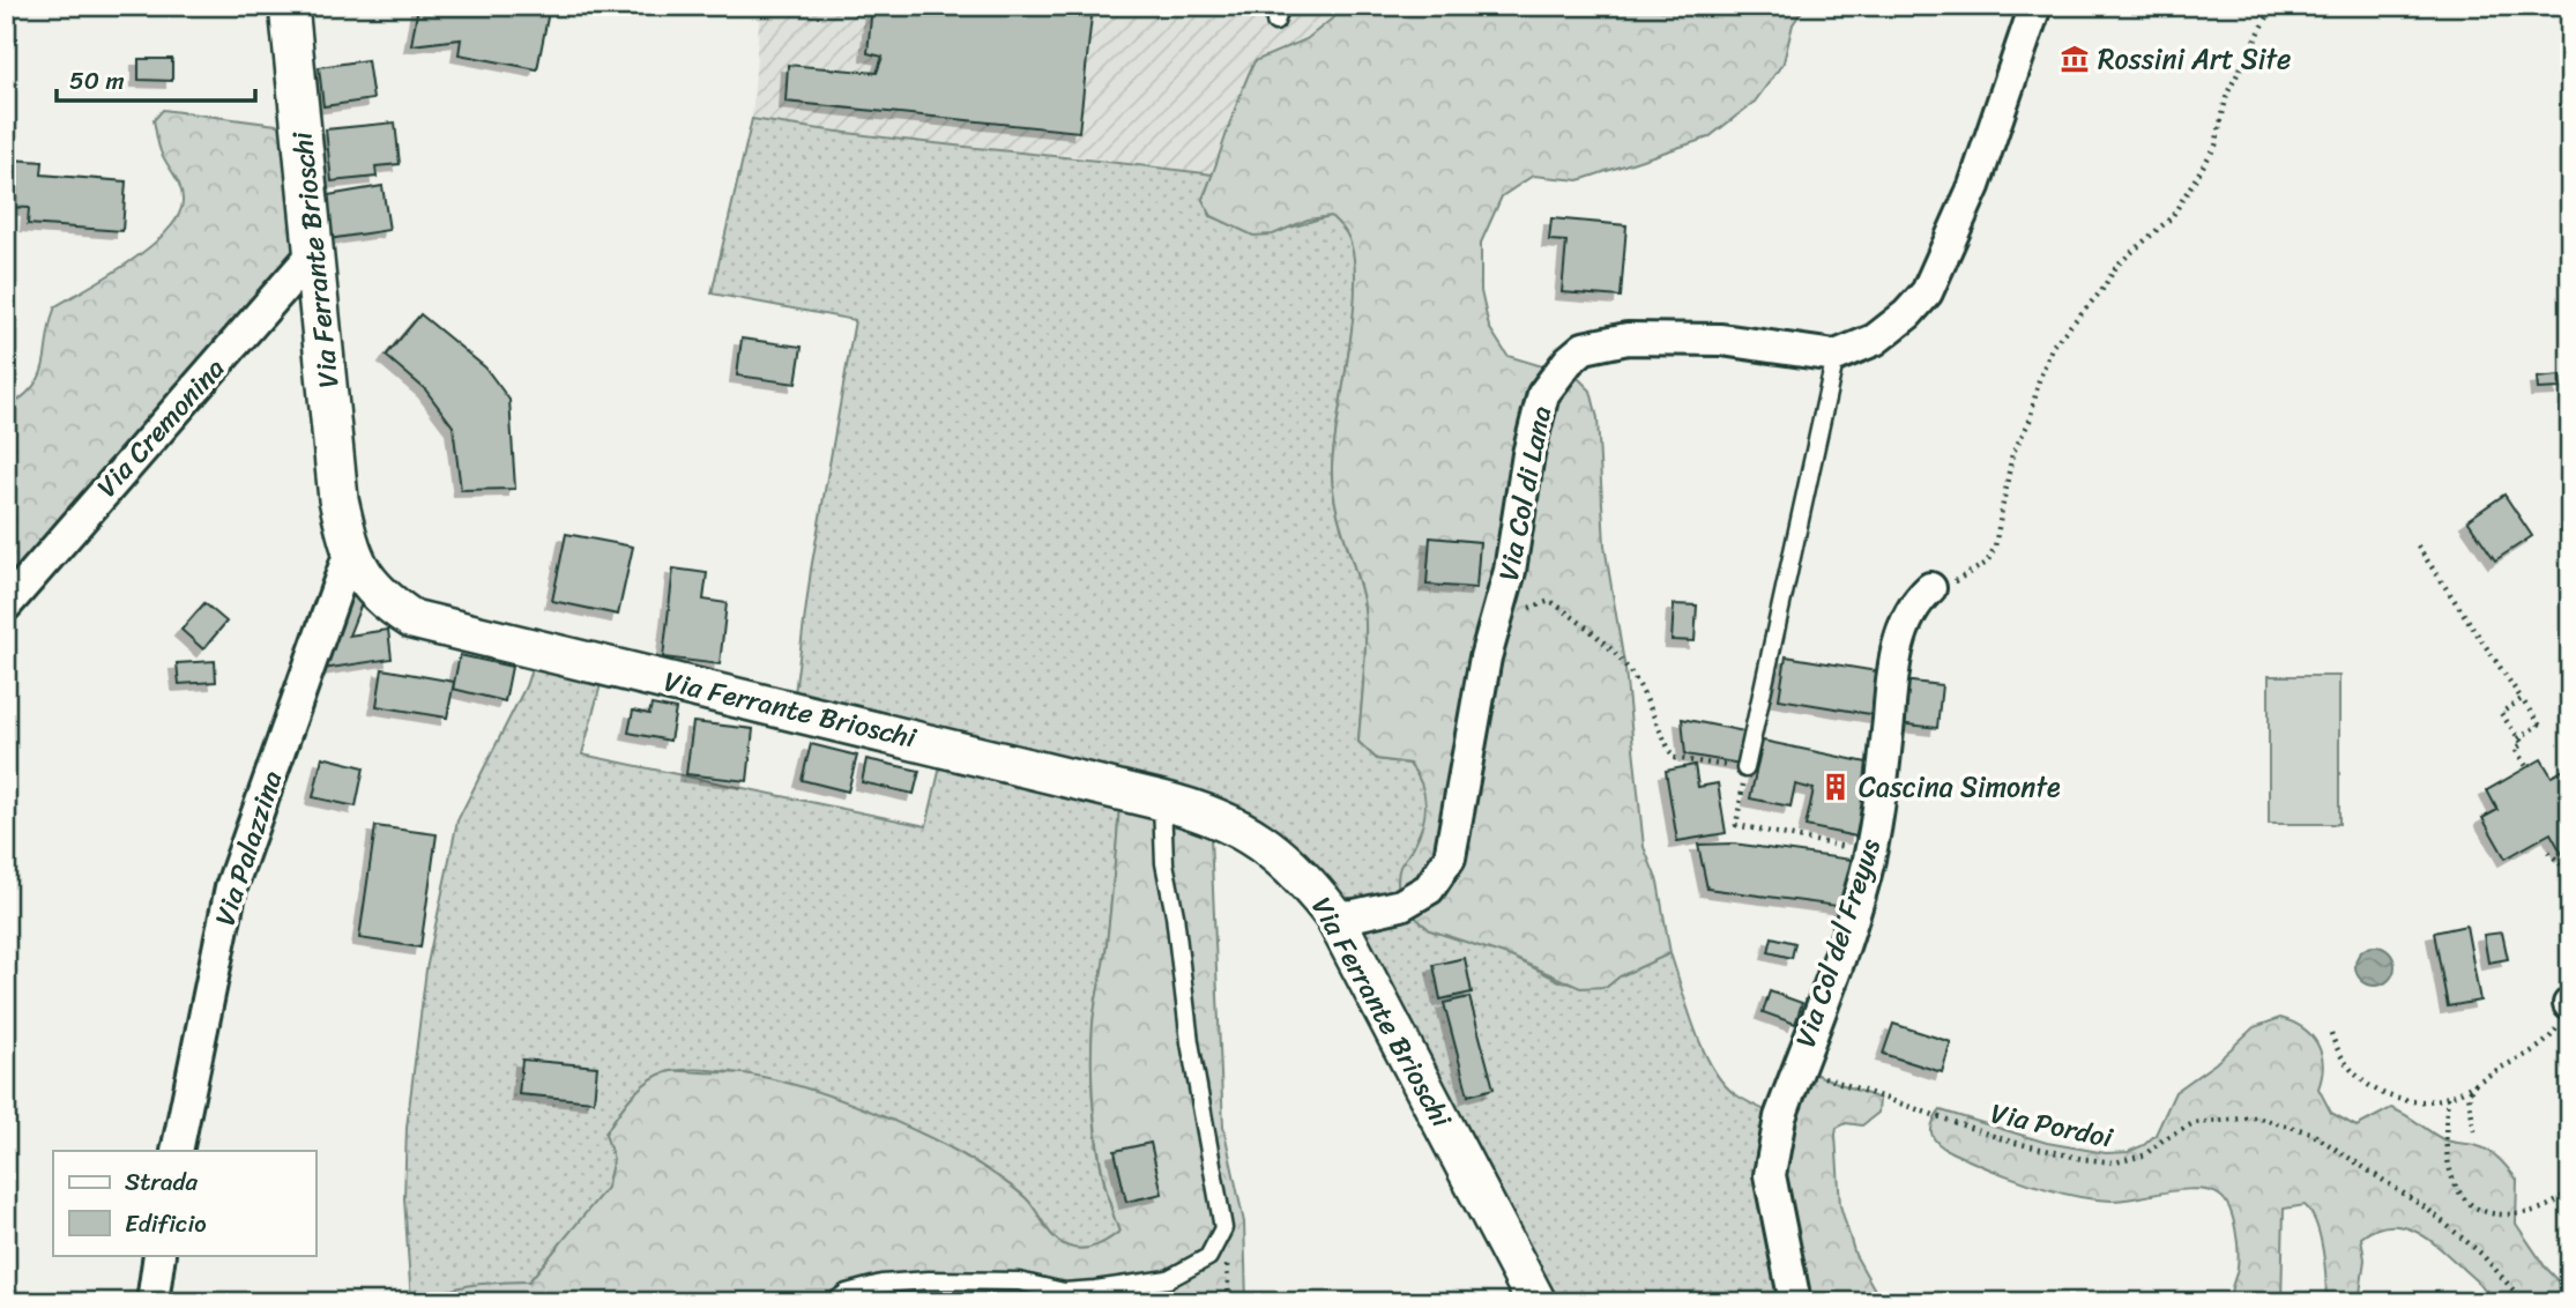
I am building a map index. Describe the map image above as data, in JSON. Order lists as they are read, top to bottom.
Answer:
{
  "streets": {
    "street": [
      "Via Ferrante Brioschi",
      "Via Cremonina",
      "Via Col di Lana",
      "Via Palazzina",
      "Via Col del Freyus"
    ],
    "path": ["Via Pordoi"]
  },
  "crossings": [
    ["Via Ferrante Brioschi", "Via Cremonina"],
    ["Via Ferrante Brioschi", "Via Col di Lana"],
    ["Via Ferrante Brioschi", "Via Palazzina"],
    ["Via Col del Freyus", "Via Pordoi"]
  ],
  "places": {
    "museum": ["Rossini Art Site"],
    "building": ["Cascina Simonte"]
  },
  "legend": ["Strada", "Edificio"],
  "scale_bar": "50 m"
}
